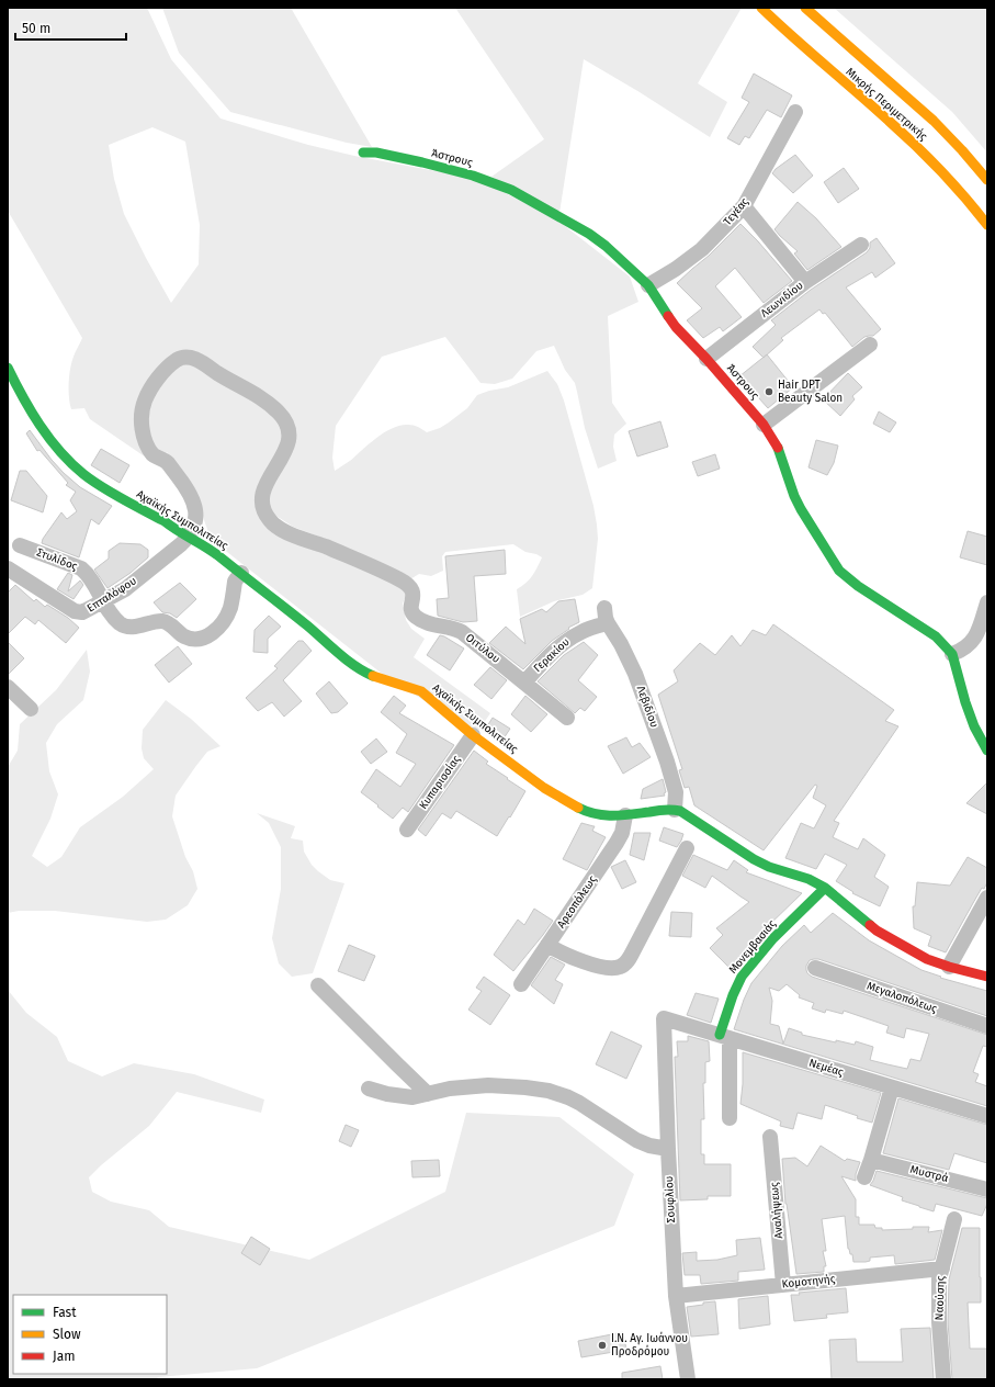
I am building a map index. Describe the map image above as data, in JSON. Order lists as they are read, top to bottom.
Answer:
{
  "streets": {
    "street": [
      "Μικρής Περιμετρικής",
      "Άστρους",
      "Τεγέας",
      "Λεωνιδίου",
      "Αχαϊκής Συμπολιτείας",
      "Στυλίδος",
      "Επταλόφου",
      "Οιτύλου",
      "Γερακίου",
      "Λεβιδίου",
      "Κυπαρισσίας",
      "Αρεοπόλεως",
      "Μονεμβασιάς",
      "Μεγαλοπόλεως",
      "Νεμέας",
      "Μυστρά",
      "Σουφλίου",
      "Αναλήψεως",
      "Κομοτηνής",
      "Ναούσης"
    ]
  },
  "crossings": [
    ["Άστρους", "Τεγέας"],
    ["Άστρους", "Λεωνιδίου"],
    ["Αχαϊκής Συμπολιτείας", "Στυλίδος"],
    ["Αχαϊκής Συμπολιτείας", "Επταλόφου"],
    ["Αχαϊκής Συμπολιτείας", "Οιτύλου"],
    ["Αχαϊκής Συμπολιτείας", "Λεβιδίου"],
    ["Αχαϊκής Συμπολιτείας", "Κυπαρισσίας"],
    ["Αχαϊκής Συμπολιτείας", "Αρεοπόλεως"],
    ["Στυλίδος", "Επταλόφου"],
    ["Επταλόφου", "Οιτύλου"],
    ["Οιτύλου", "Γερακίου"],
    ["Γερακίου", "Λεβιδίου"],
    ["Μονεμβασιάς", "Νεμέας"],
    ["Νεμέας", "Σουφλίου"],
    ["Σουφλίου", "Κομοτηνής"],
    ["Αναλήψεως", "Κομοτηνής"],
    ["Κομοτηνής", "Ναούσης"]
  ],
  "places": ["Hair DPT Beauty Salon", "Ι.Ν. Αγ. Ιωάννου Προδρόμου"],
  "legend": ["Fast", "Slow", "Jam"],
  "scale_bar": "50 m"
}
